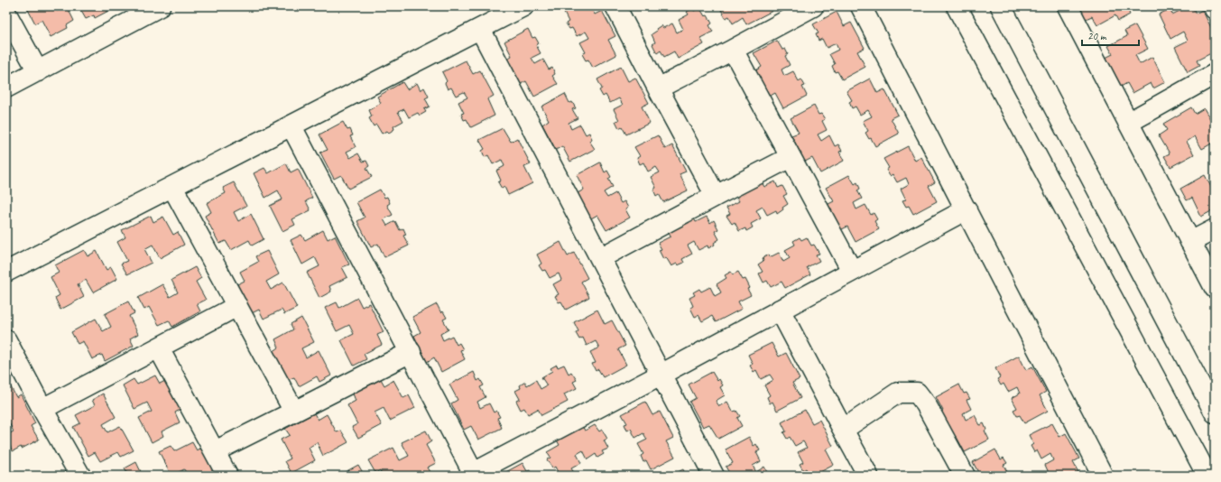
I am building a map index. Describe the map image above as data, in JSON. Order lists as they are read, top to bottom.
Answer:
{
  "scale_bar": "20 m"
}
